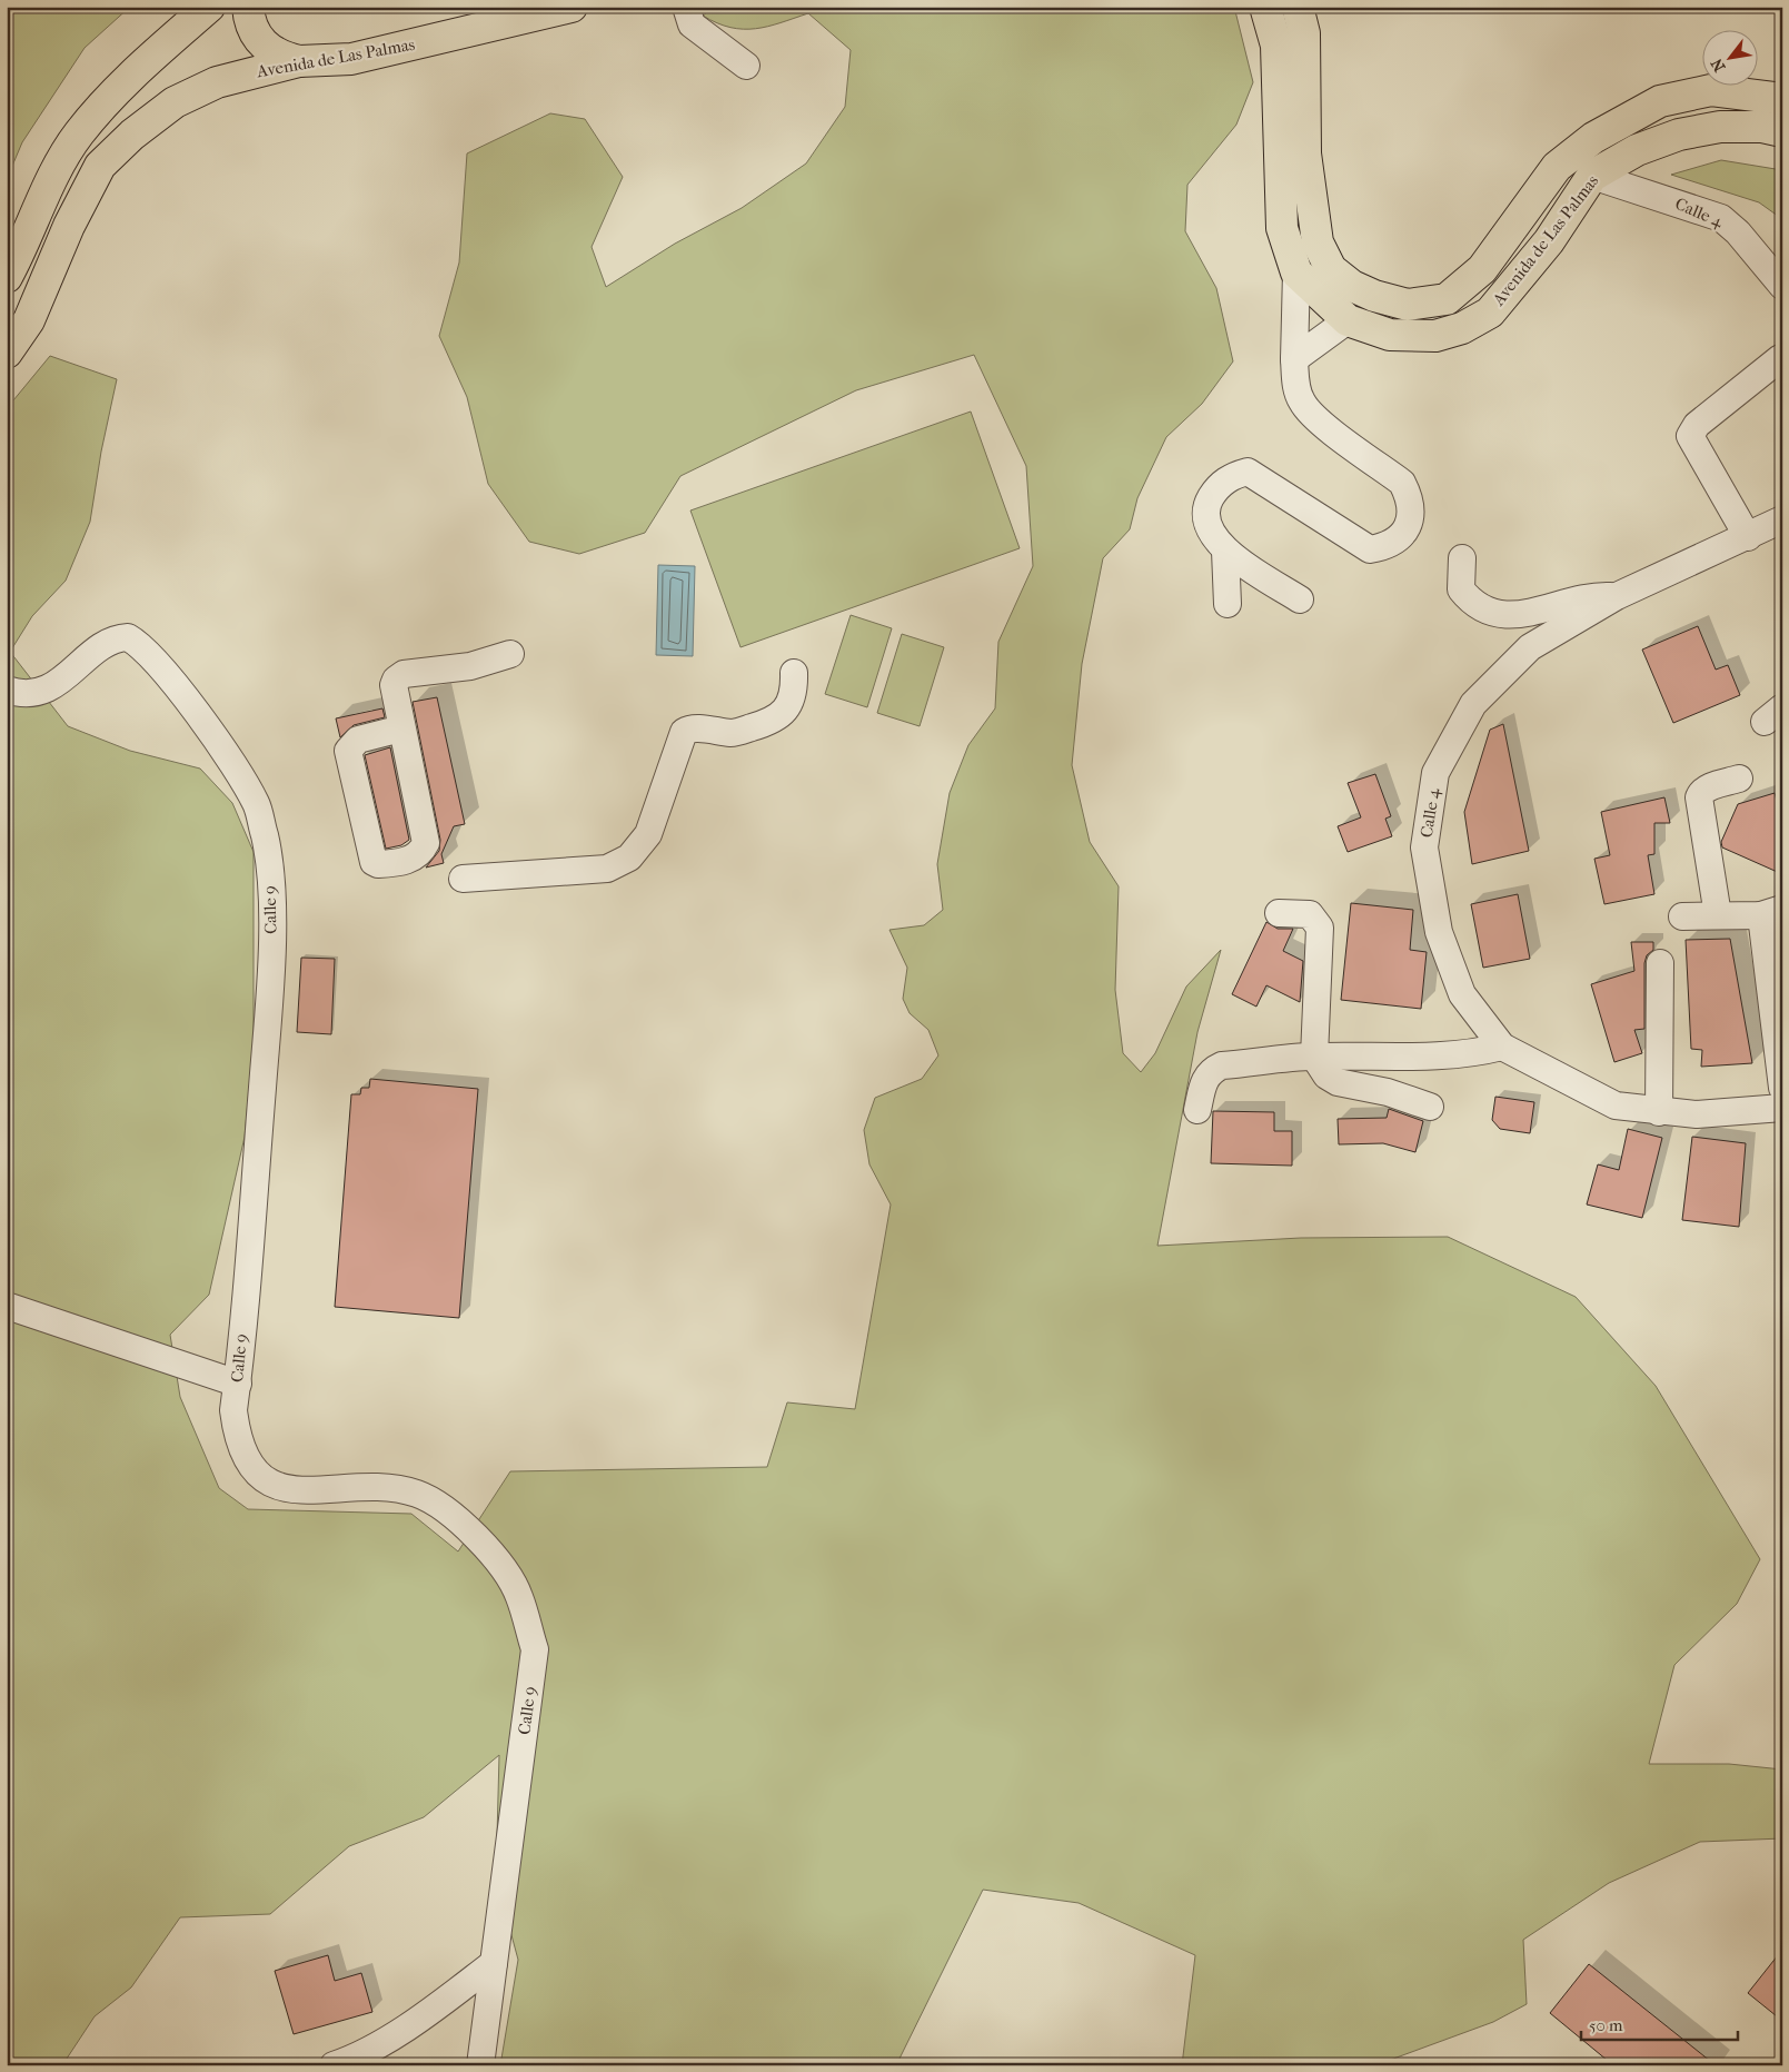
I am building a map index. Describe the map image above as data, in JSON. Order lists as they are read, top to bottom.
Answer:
{
  "streets": {
    "main road": ["Avenida de Las Palmas"],
    "street": ["Calle 4", "Calle 9"]
  },
  "crossings": [
    ["Avenida de Las Palmas", "Calle 4"]
  ],
  "scale_bar": "50 m",
  "north": "bottom left"
}
